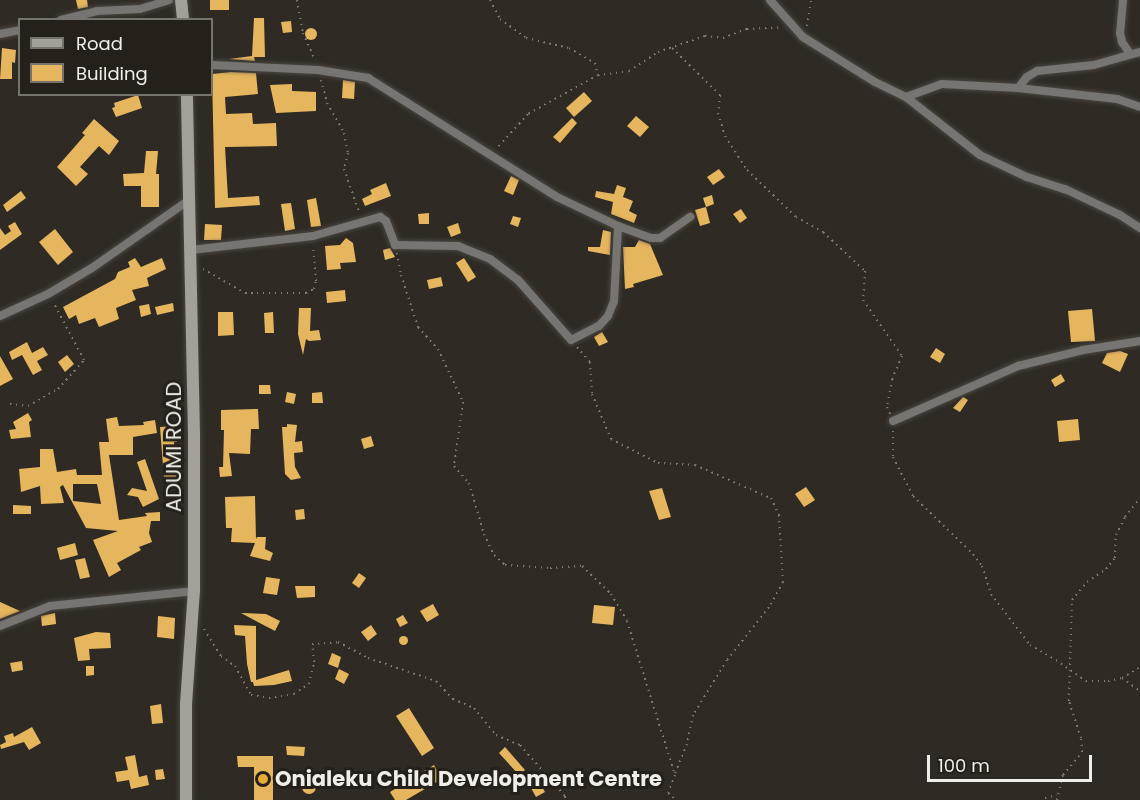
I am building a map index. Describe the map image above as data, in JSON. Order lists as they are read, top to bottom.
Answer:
{
  "streets": {
    "main road": ["ADUMI ROAD"]
  },
  "places": ["Onialeku Child Development Centre"],
  "legend": ["Road", "Building"],
  "scale_bar": "100 m"
}
